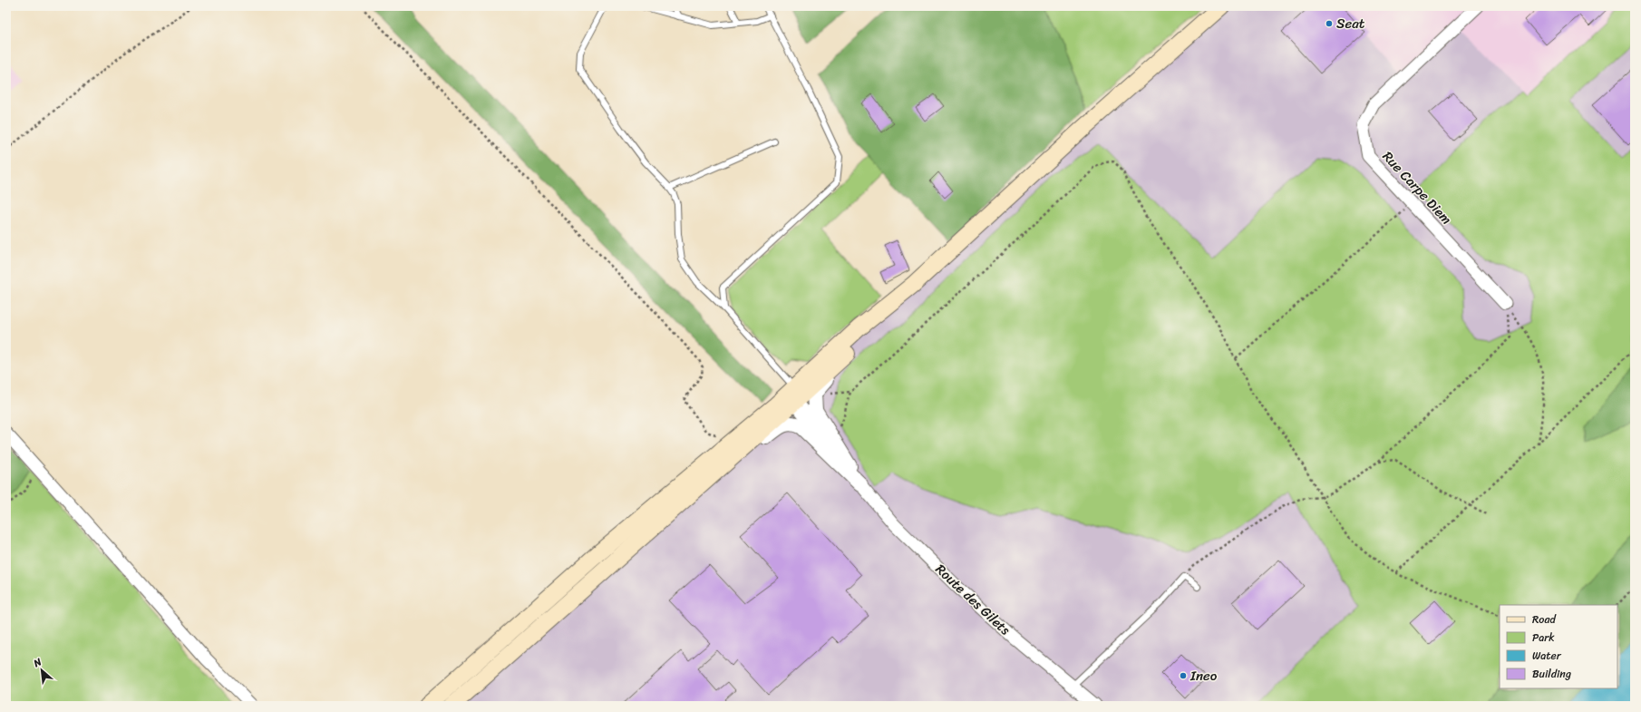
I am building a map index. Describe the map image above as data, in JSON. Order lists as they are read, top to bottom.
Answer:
{
  "streets": {
    "street": ["Rue Carpe Diem", "Route des Gilets"]
  },
  "places": ["Seat", "Ineo"],
  "legend": [
    "Road",
    "Park",
    "Water",
    "Building"
  ],
  "north": "top left"
}
